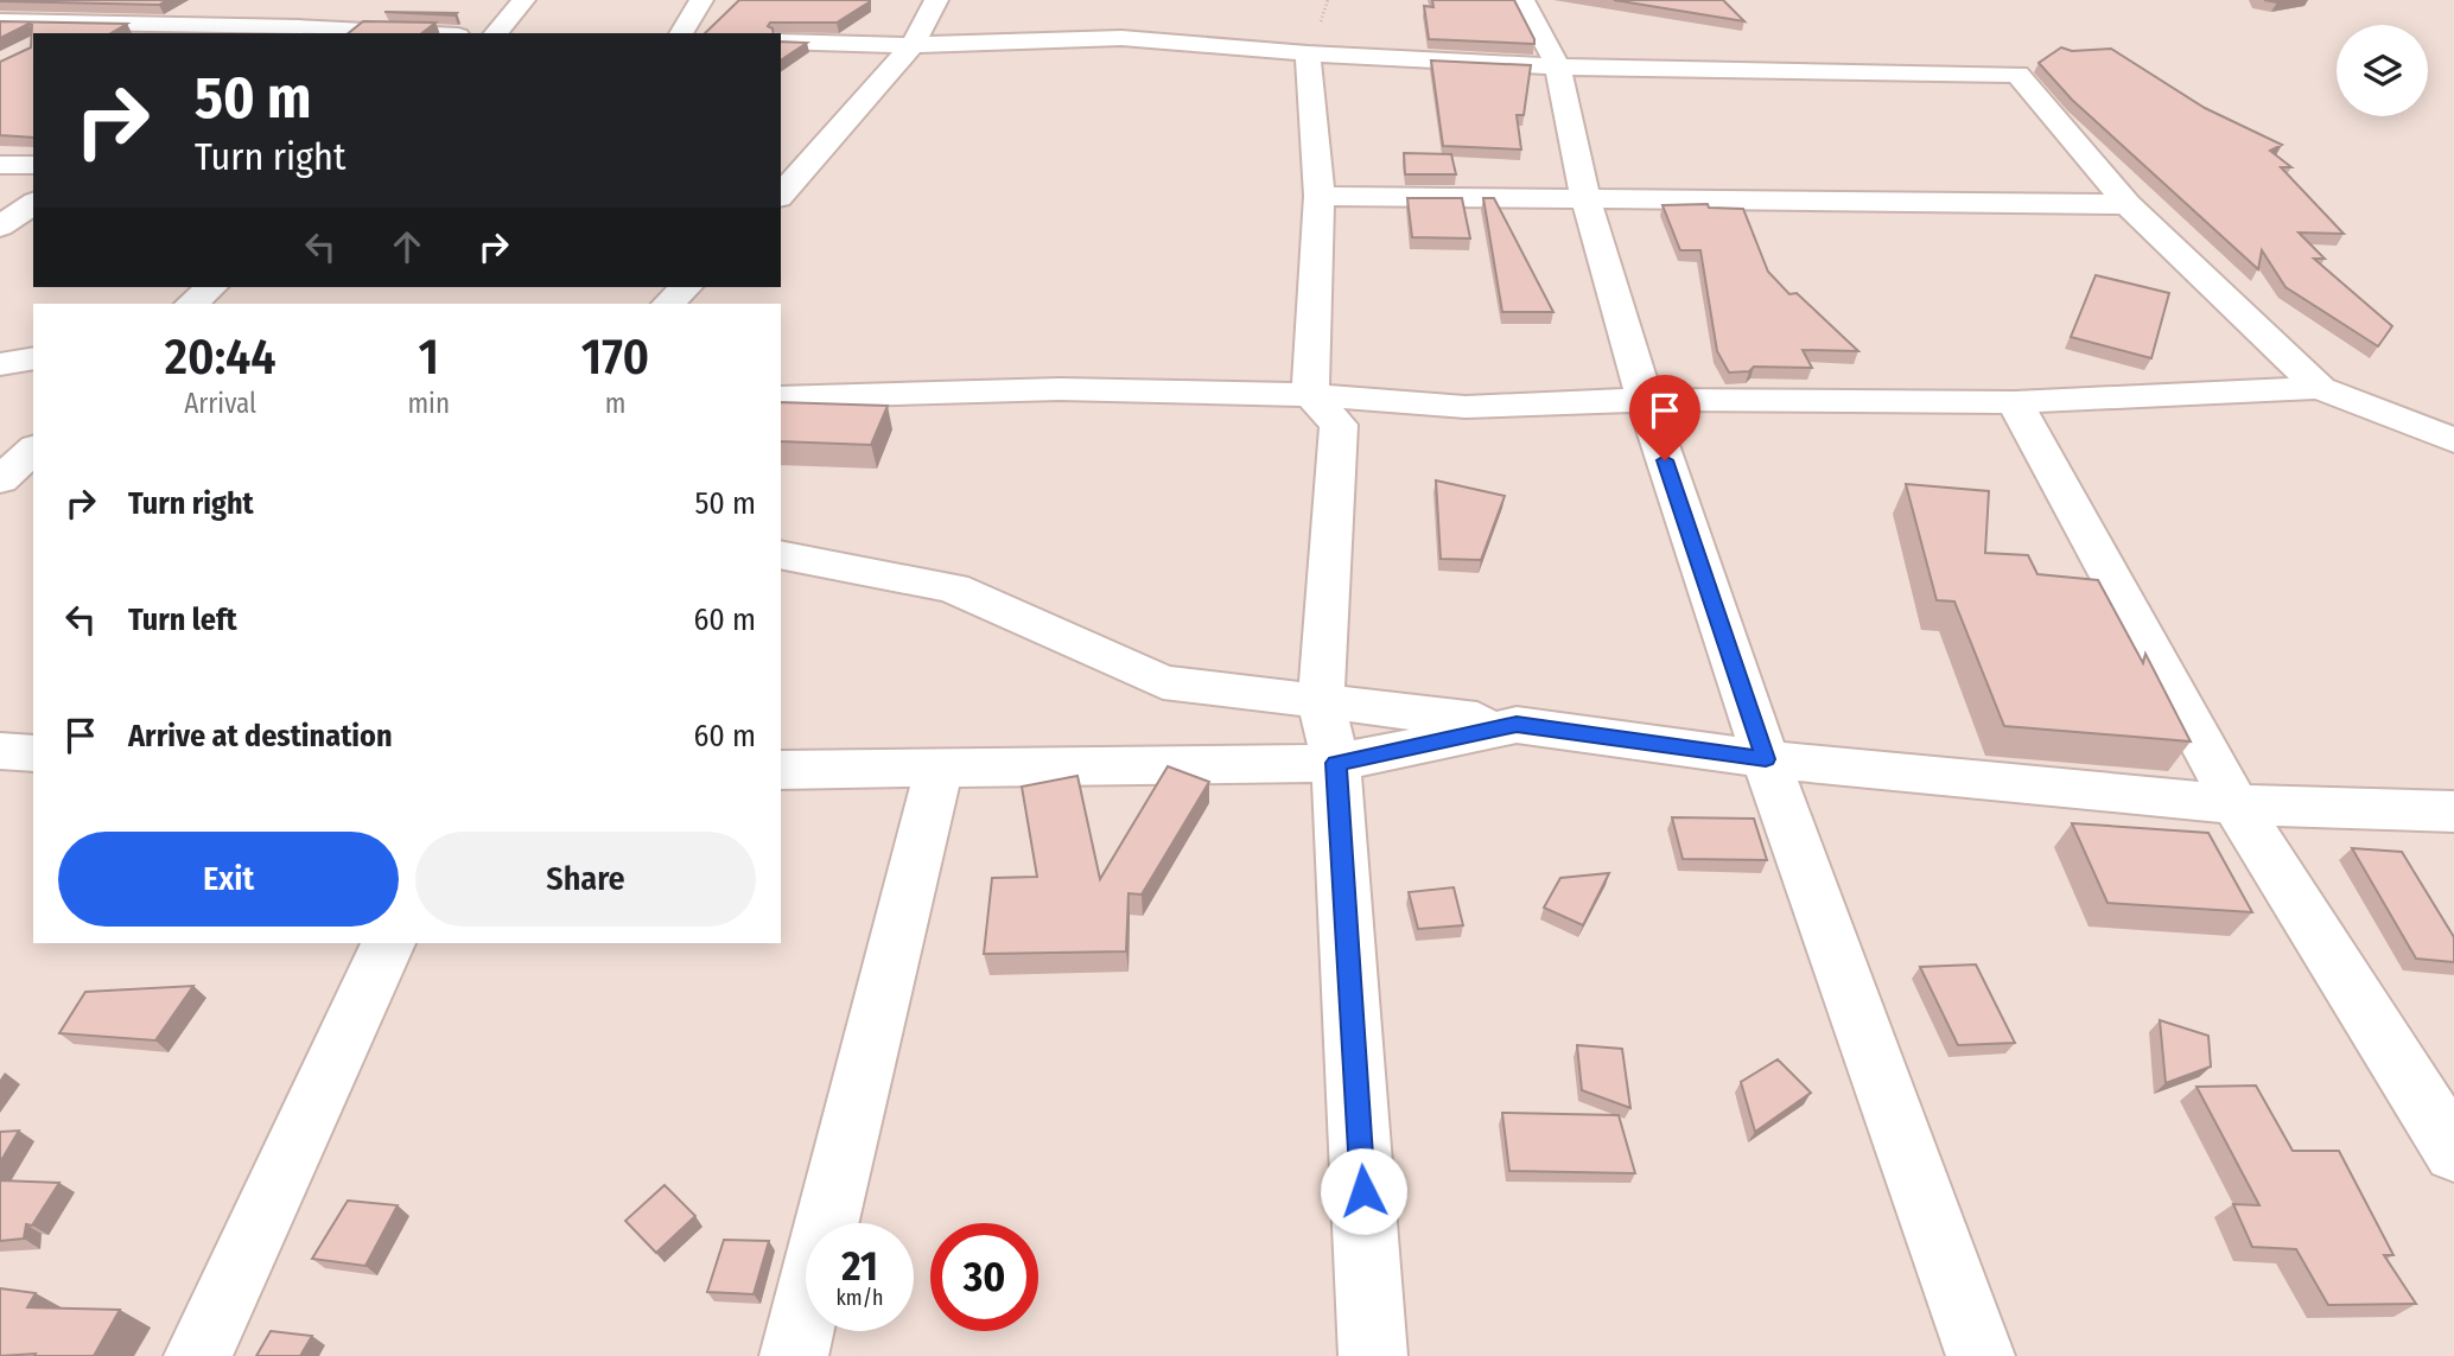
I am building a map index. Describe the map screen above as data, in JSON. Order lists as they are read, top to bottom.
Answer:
{
  "page": {
    "turn": ["50 m", "Turn right"],
    "eta": [
      "20:44",
      "Arrival",
      "1",
      "min",
      "170",
      "m"
    ],
    "list": [
      {
        "name": "Turn right",
        "value": "50 m"
      },
      {
        "name": "Turn left",
        "value": "60 m"
      },
      {
        "name": "Arrive at destination",
        "value": "60 m"
      }
    ],
    "buttons": ["Exit", "Share"],
    "speed": "21 km/h",
    "limit": "30"
  }
}
